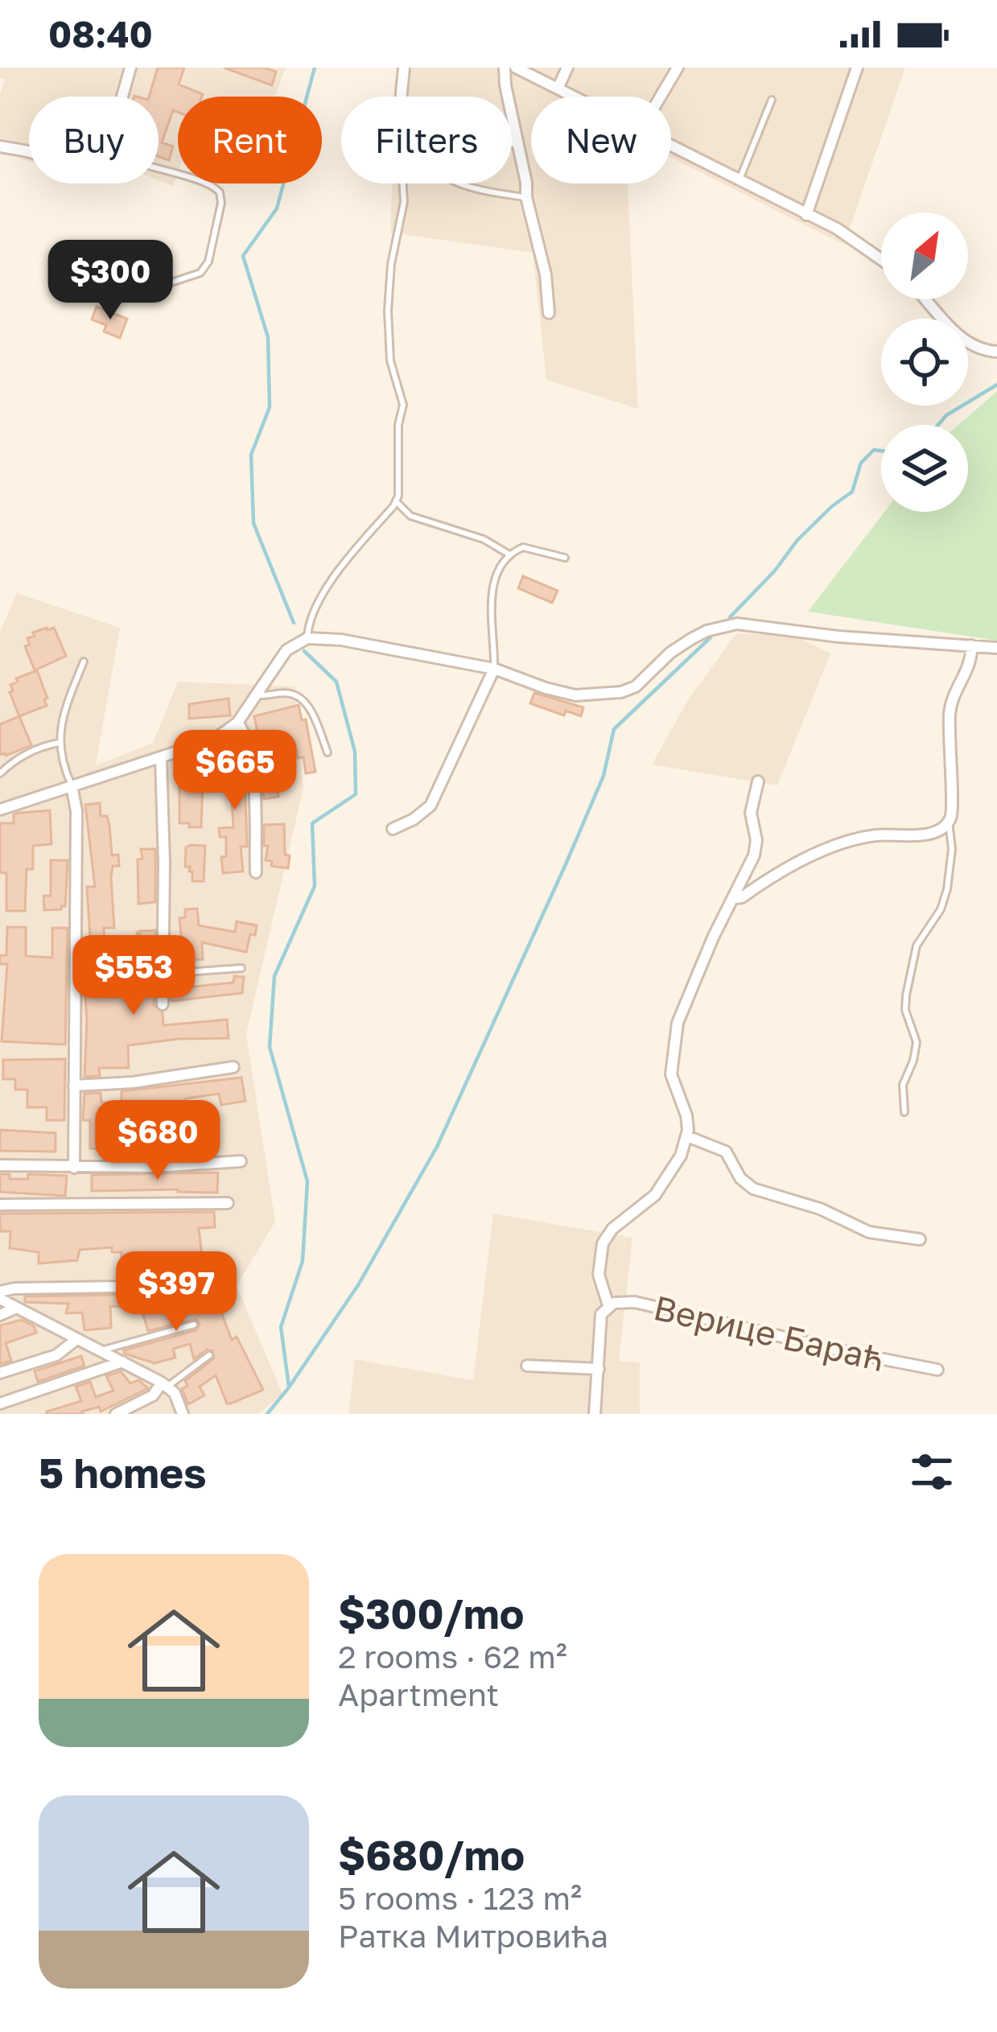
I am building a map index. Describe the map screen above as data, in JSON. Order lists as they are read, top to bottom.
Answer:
{
  "streets": {
    "street": ["Верице Бараћ"]
  },
  "north": "top right",
  "page": {
    "status": "08:40",
    "chip": [
      "Buy",
      "Rent",
      "Filters",
      "New"
    ],
    "price": [
      "$300",
      "$665",
      "$553",
      "$680",
      "$397"
    ],
    "heading": "5 homes",
    "list": [
      {
        "name": "$300/mo",
        "note": "2 rooms · 62 m² · Apartment"
      },
      {
        "name": "$680/mo",
        "note": "5 rooms · 123 m² · Ратка Митровића"
      }
    ]
  }
}
